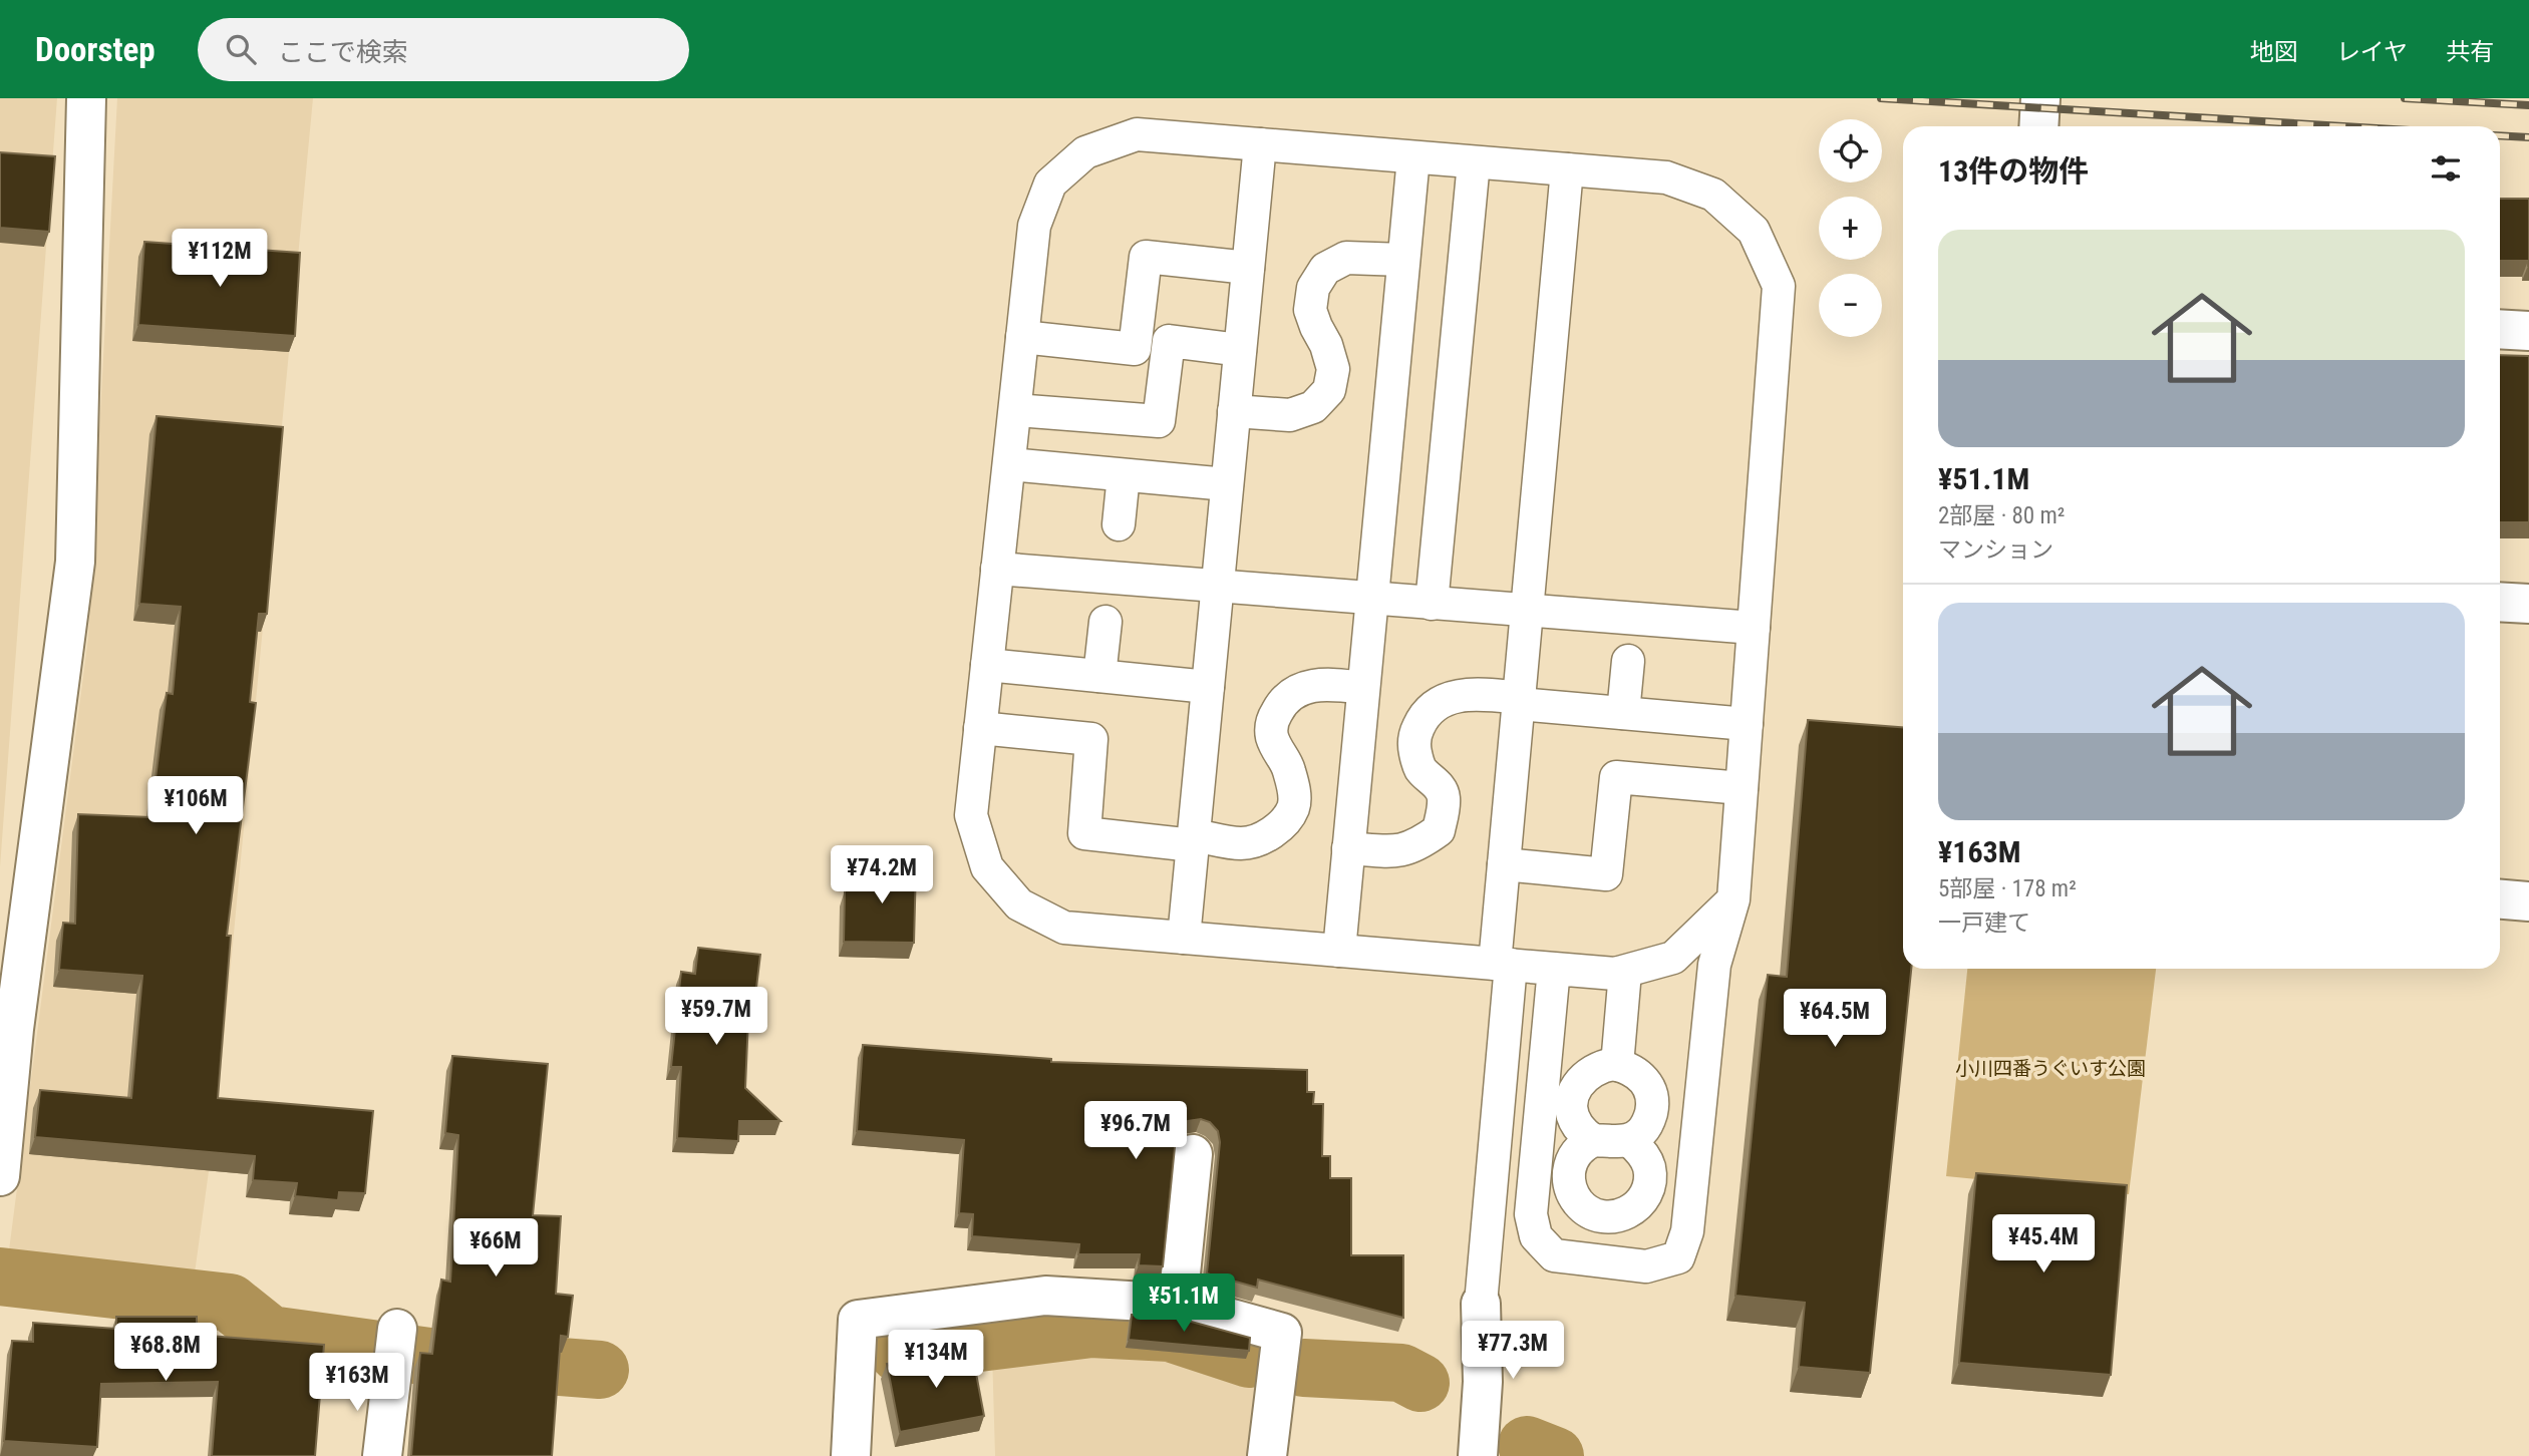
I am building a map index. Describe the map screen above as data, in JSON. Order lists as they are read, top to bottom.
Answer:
{
  "parks": ["小川四番うぐいす公園"],
  "page": {
    "header": "Doorstep",
    "search": "ここで検索",
    "nav": ["地図", "レイヤ", "共有"],
    "map_buttons": ["+", "−"],
    "heading": "13件の物件",
    "list": [
      {
        "name": "¥51.1M",
        "note": "2部屋 · 80 m² · マンション"
      },
      {
        "name": "¥163M",
        "note": "5部屋 · 178 m² · 一戸建て"
      }
    ],
    "price": [
      "¥112M",
      "¥106M",
      "¥74.2M",
      "¥59.7M",
      "¥64.5M",
      "¥96.7M",
      "¥45.4M",
      "¥66M",
      "¥51.1M",
      "¥77.3M",
      "¥68.8M",
      "¥134M",
      "¥163M"
    ]
  }
}
